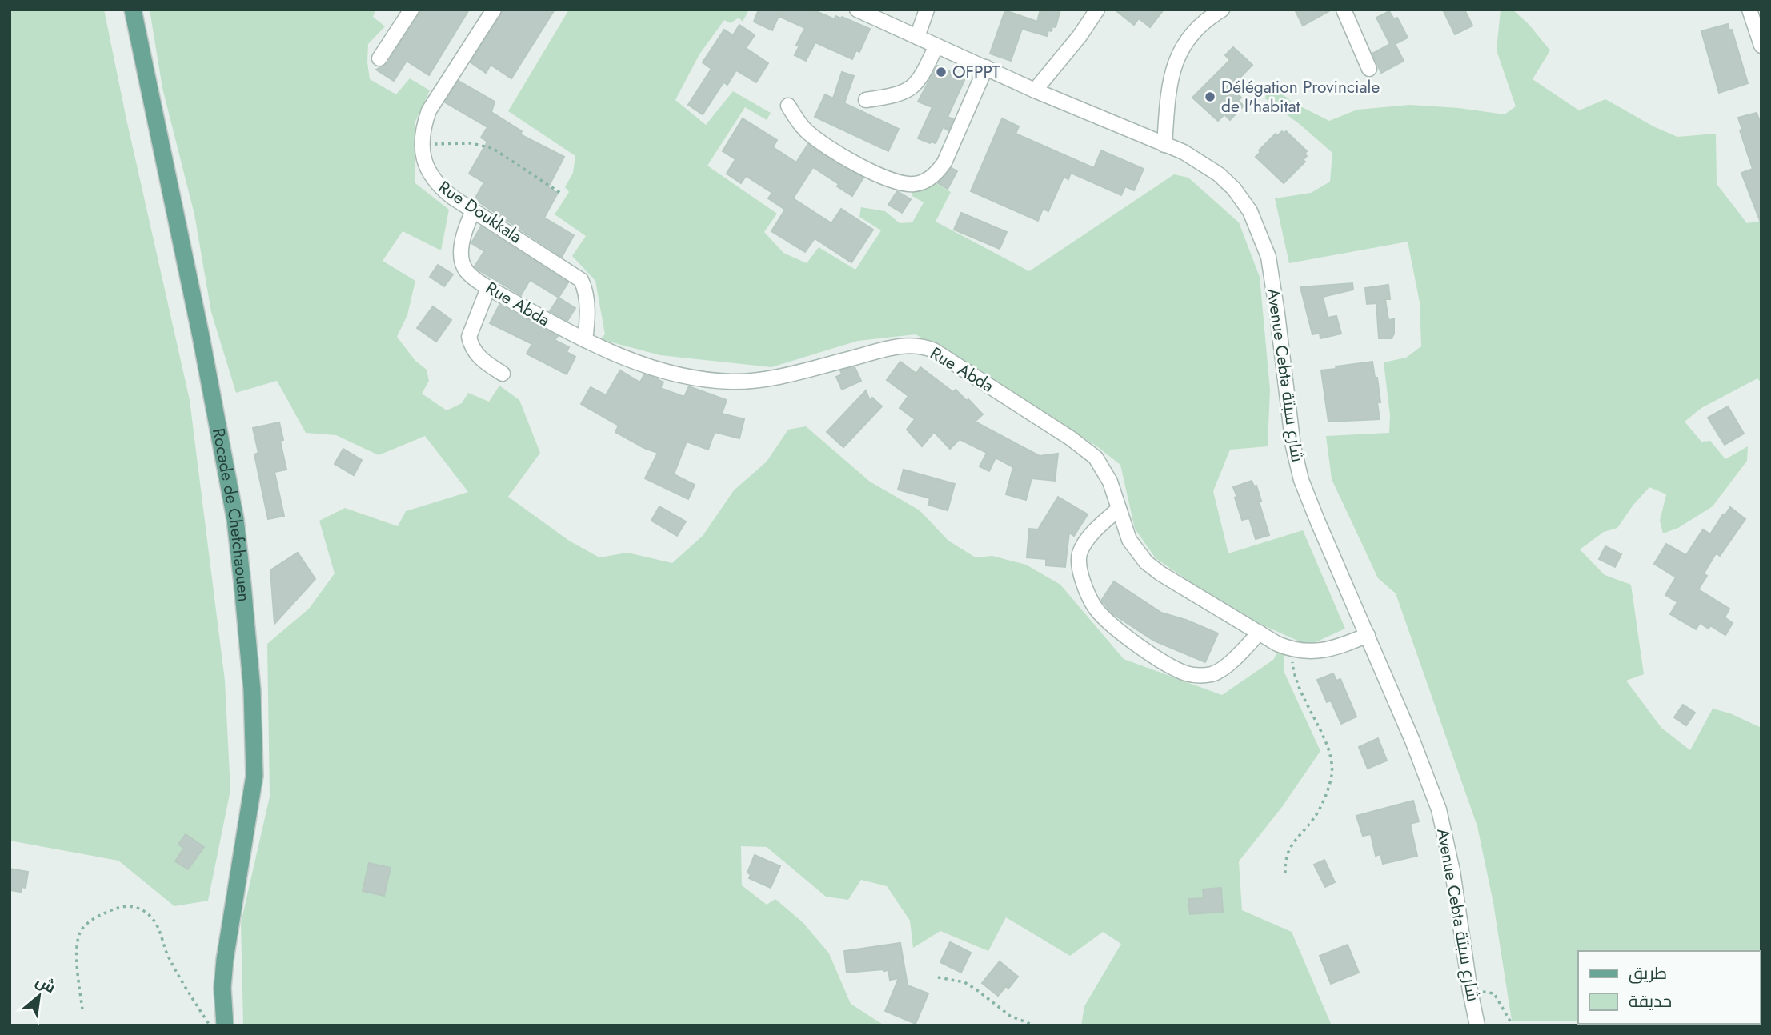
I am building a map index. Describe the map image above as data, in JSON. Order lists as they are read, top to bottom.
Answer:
{
  "streets": {
    "main road": ["Rocade de Chefchaouen"],
    "street": ["Rue Doukkala", "Rue Abda", "Avenue Cebta شارع سبتة"]
  },
  "crossings": [
    ["Rue Doukkala", "Rue Abda"],
    ["Rue Abda", "Avenue Cebta شارع سبتة"]
  ],
  "places": ["OFPPT", "Délégation Provinciale de l'habitat"],
  "legend": ["طريق", "حديقة"],
  "north": "top right"
}
